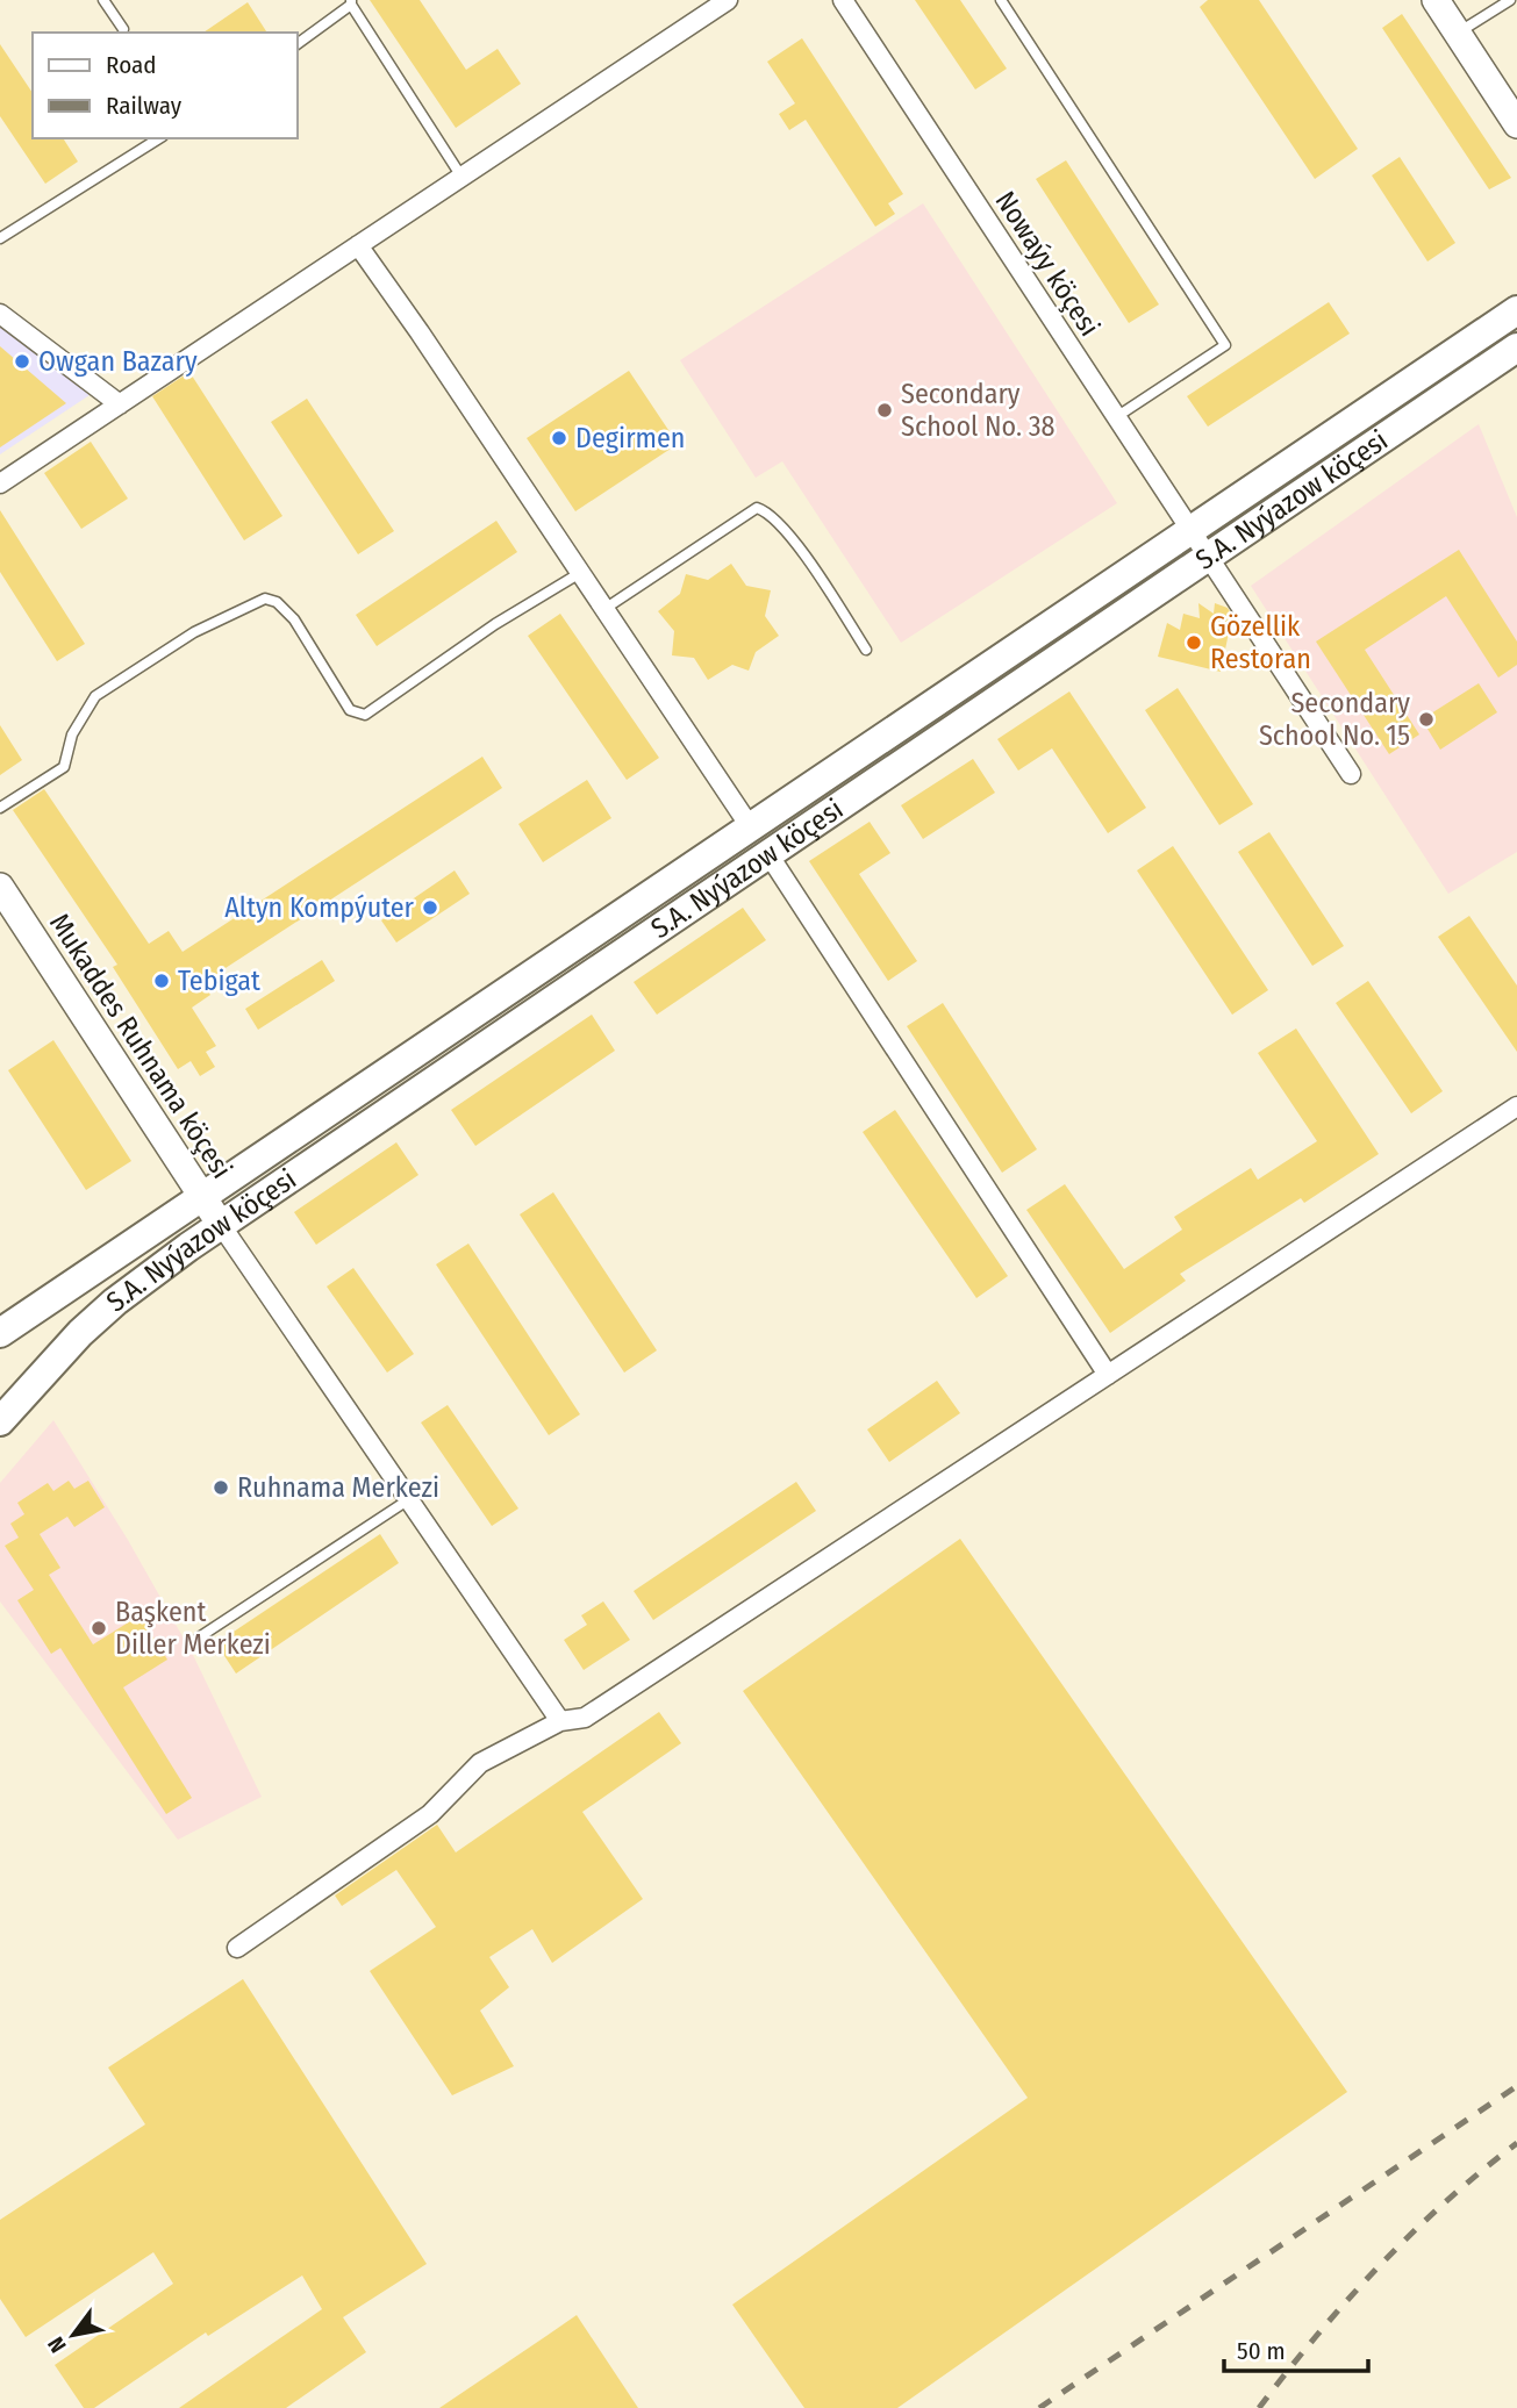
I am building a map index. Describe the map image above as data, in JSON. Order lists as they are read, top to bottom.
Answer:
{
  "streets": {
    "main road": ["S.A. Nyýazow köçesi"],
    "street": ["Nowaýy köçesi", "Mukaddes Ruhnama köçesi"]
  },
  "crossings": [
    ["Nowaýy köçesi", "S.A. Nyýazow köçesi"],
    ["S.A. Nyýazow köçesi", "Mukaddes Ruhnama köçesi"]
  ],
  "places": [
    "Owgan Bazary",
    "Secondary School No. 38",
    "Degirmen",
    "Gözellik Restoran",
    "Secondary School No. 15",
    "Altyn Kompýuter",
    "Tebigat",
    "Ruhnama Merkezi",
    "Başkent Diller Merkezi"
  ],
  "legend": ["Road", "Railway"],
  "scale_bar": "50 m",
  "north": "bottom left"
}
